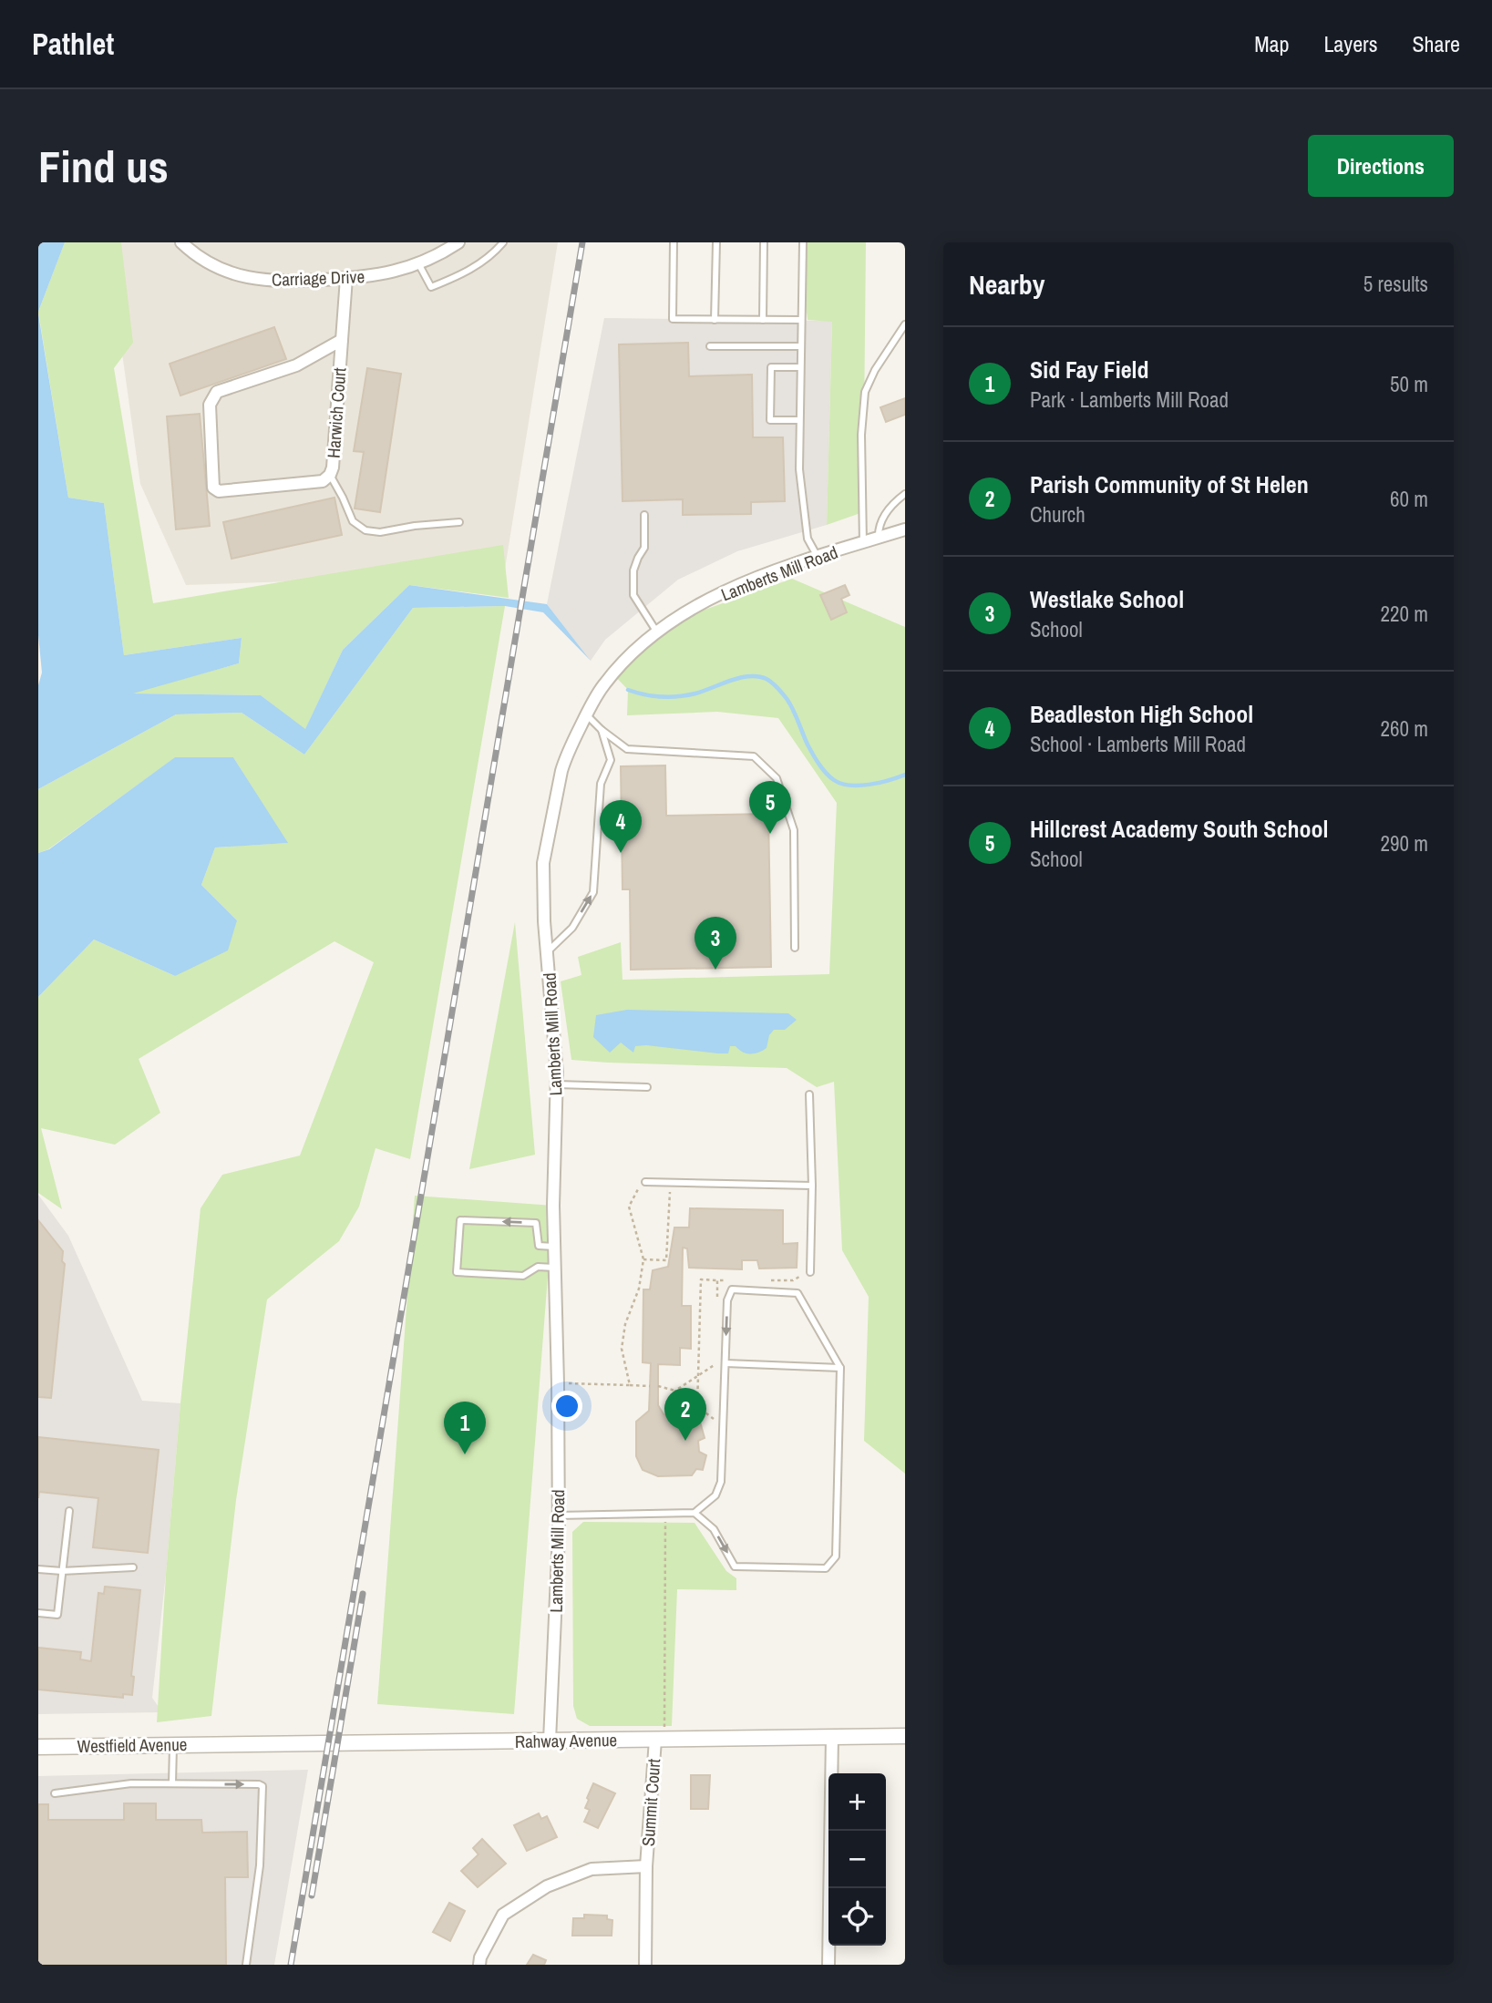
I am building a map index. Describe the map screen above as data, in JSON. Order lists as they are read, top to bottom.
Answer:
{
  "streets": {
    "street": [
      "Carriage Drive",
      "Harwich Court",
      "Lamberts Mill Road",
      "Rahway Avenue",
      "Westfield Avenue",
      "Summit Court"
    ]
  },
  "crossings": [
    ["Carriage Drive", "Harwich Court"],
    ["Lamberts Mill Road", "Rahway Avenue"],
    ["Rahway Avenue", "Westfield Avenue"],
    ["Rahway Avenue", "Summit Court"]
  ],
  "page": {
    "header": "Pathlet",
    "nav": ["Map", "Layers", "Share"],
    "buttons": "Directions",
    "title": "Find us",
    "heading": ["Nearby", "5 results"],
    "list": [
      {
        "mark": "1",
        "name": "Sid Fay Field",
        "note": "Park · Lamberts Mill Road",
        "value": "50 m"
      },
      {
        "mark": "2",
        "name": "Parish Community of St Helen",
        "note": "Church",
        "value": "60 m"
      },
      {
        "mark": "3",
        "name": "Westlake School",
        "note": "School",
        "value": "220 m"
      },
      {
        "mark": "4",
        "name": "Beadleston High School",
        "note": "School · Lamberts Mill Road",
        "value": "260 m"
      },
      {
        "mark": "5",
        "name": "Hillcrest Academy South School",
        "note": "School",
        "value": "290 m"
      }
    ],
    "pins": [
      "5",
      "4",
      "3",
      "2",
      "1"
    ],
    "map_buttons": ["+", "−"]
  }
}
